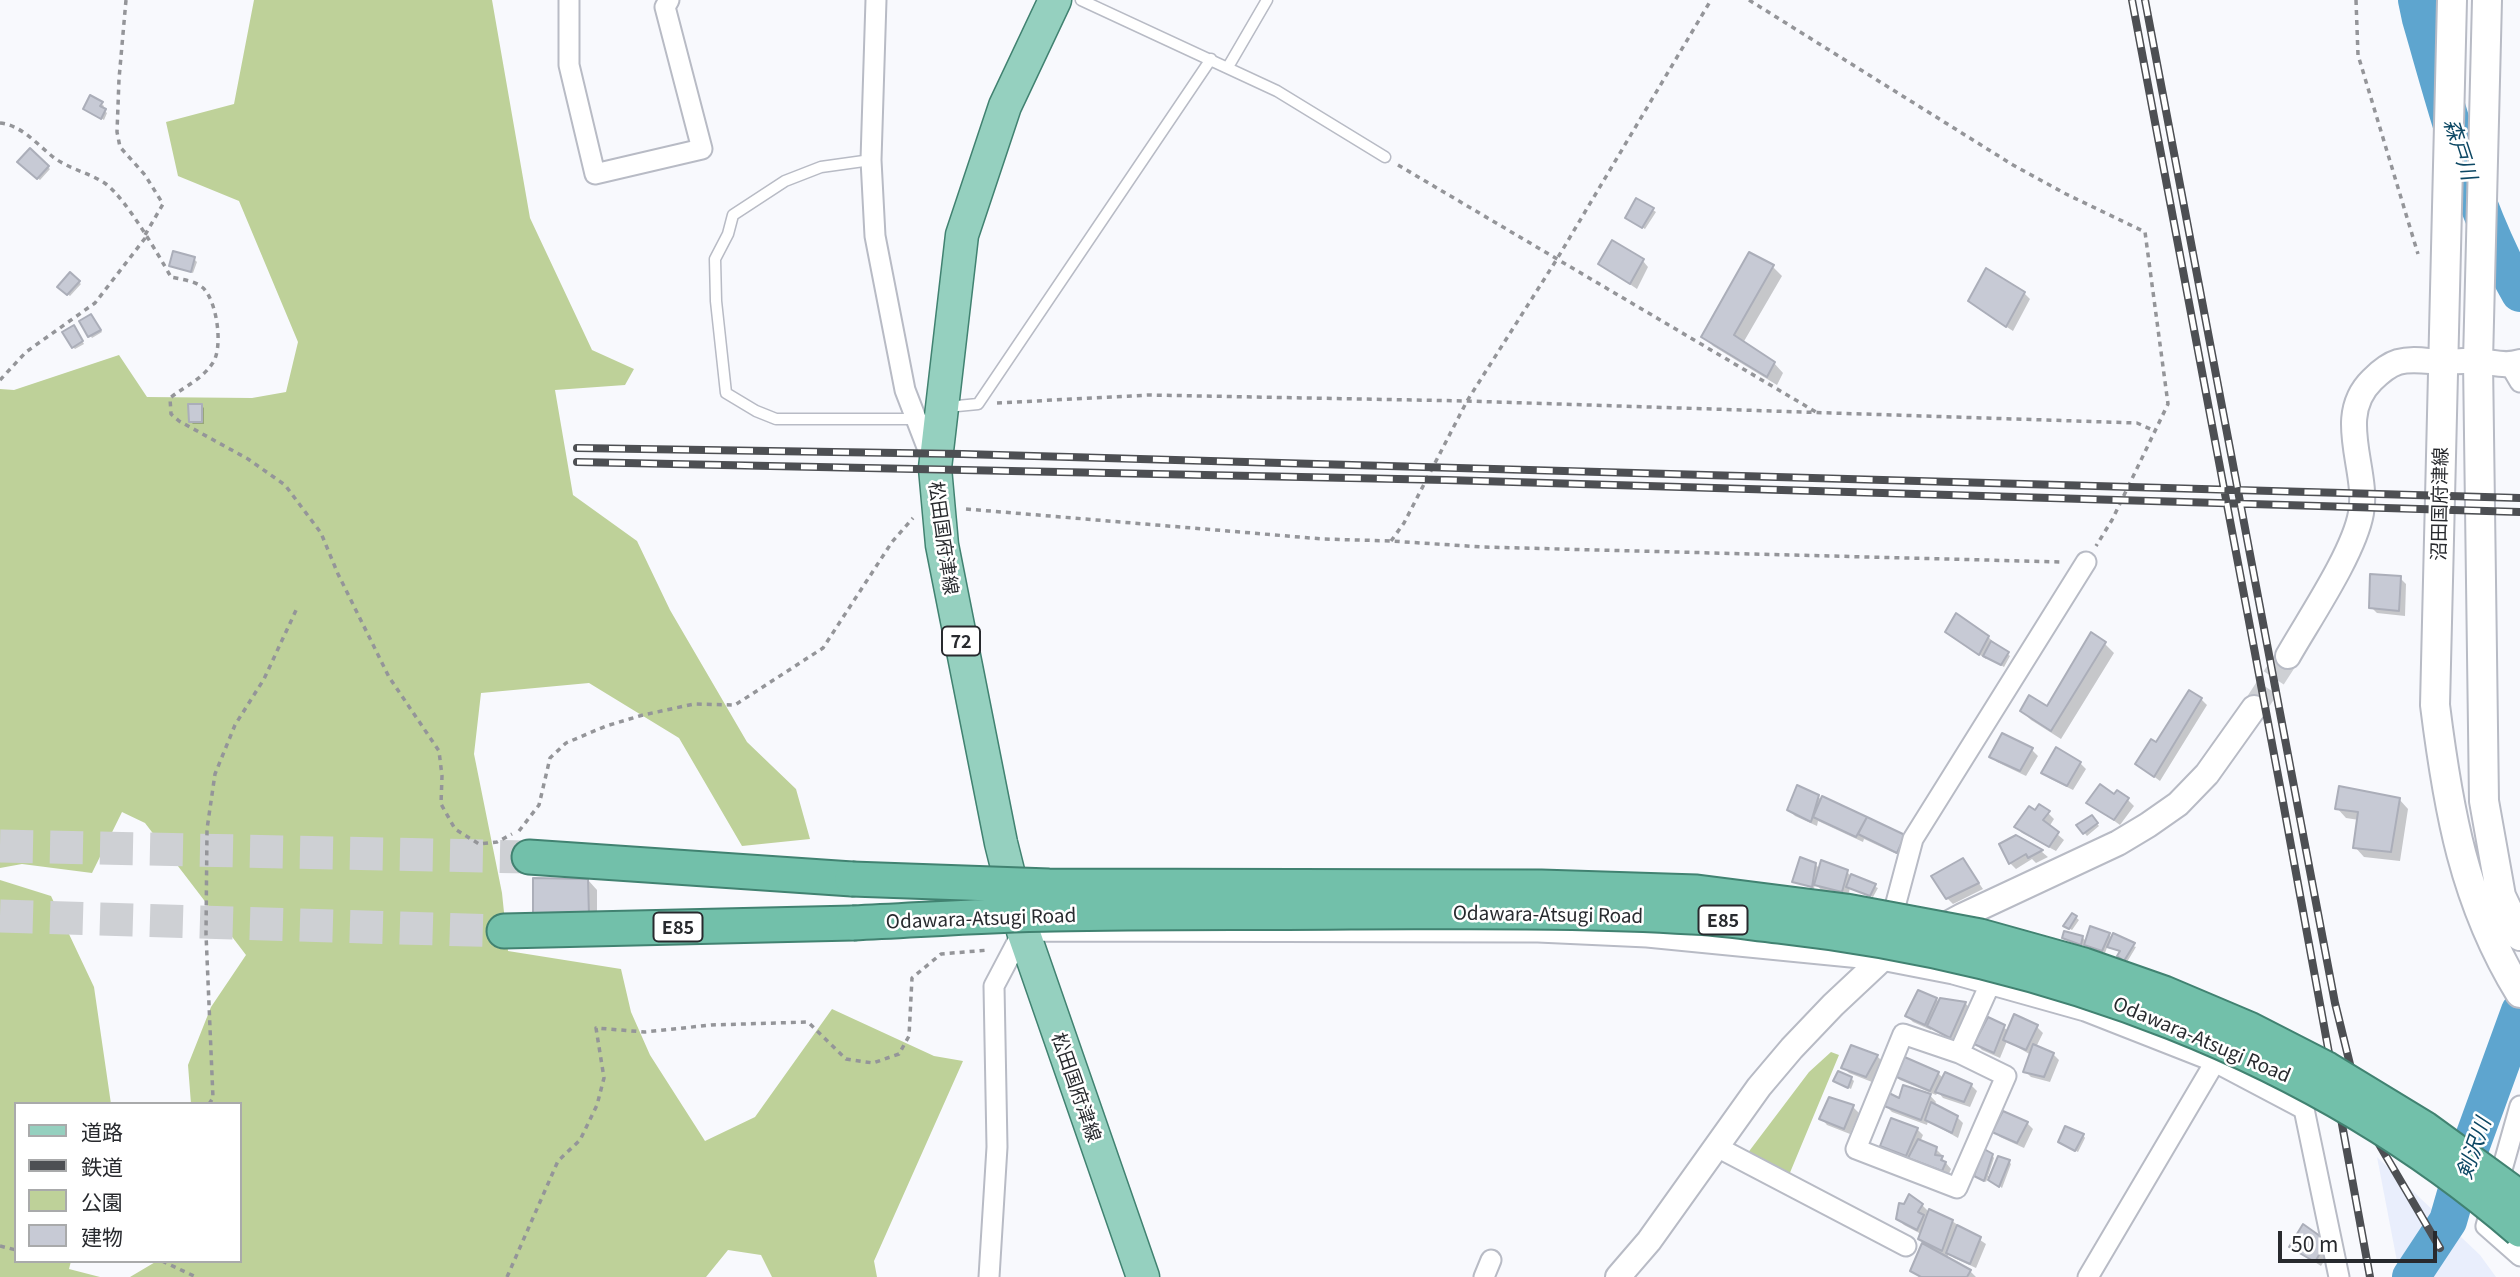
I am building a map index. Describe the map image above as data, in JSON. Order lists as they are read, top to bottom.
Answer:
{
  "streets": {
    "highway": ["Odawara-Atsugi Road", "E85"],
    "main road": ["沼田国府津線", "松田国府津線", "72"]
  },
  "water": ["森戸川", "剣沢川"],
  "legend": [
    "道路",
    "鉄道",
    "公園",
    "建物"
  ],
  "scale_bar": "50 m"
}
